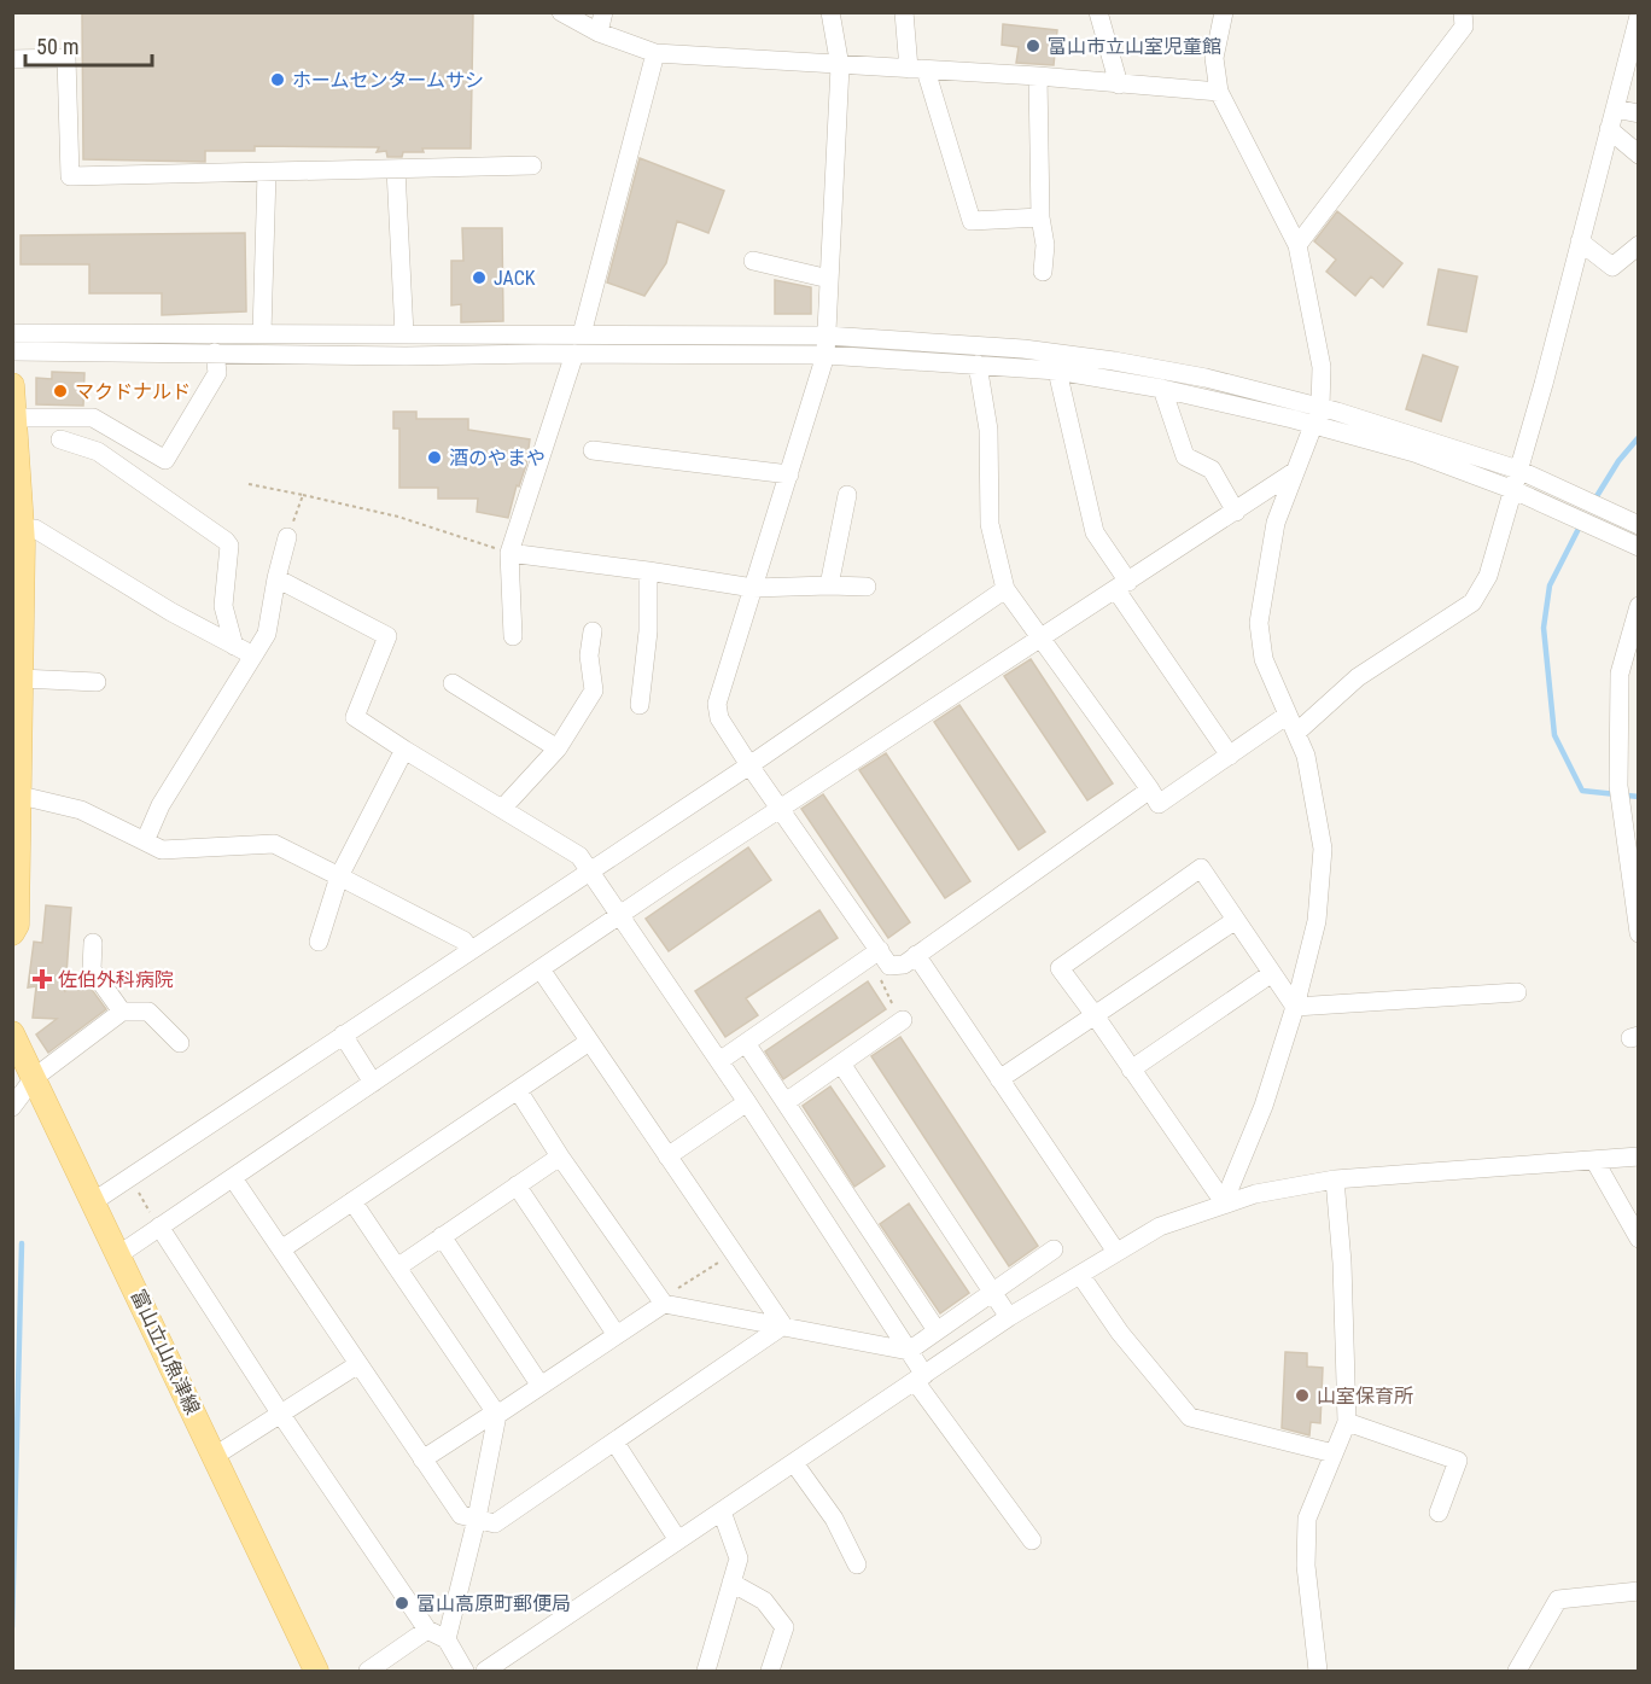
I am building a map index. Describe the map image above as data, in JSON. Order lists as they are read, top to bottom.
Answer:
{
  "streets": {
    "main road": ["富山立山魚津線"]
  },
  "places": {
    "other": [
      "富山市立山室児童館",
      "ホームセンタームサシ",
      "JACK",
      "マクドナルド",
      "酒のやまや",
      "山室保育所",
      "富山高原町郵便局"
    ],
    "health": ["佐伯外科病院"]
  },
  "scale_bar": "50 m"
}
